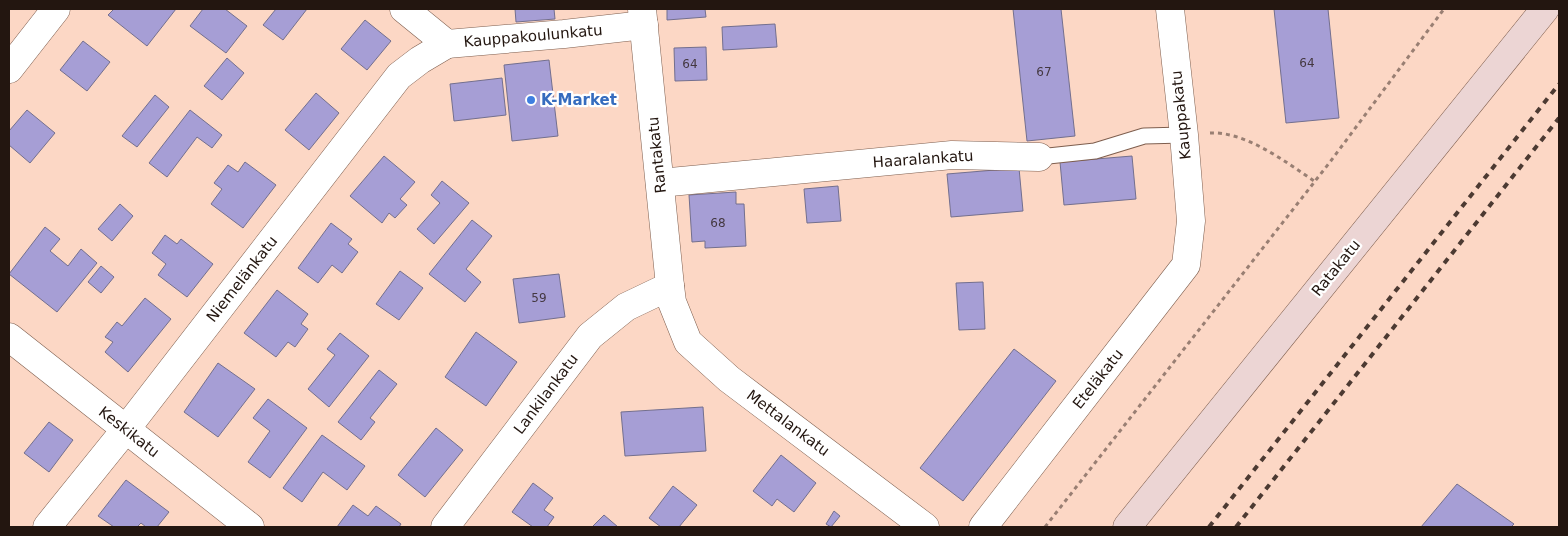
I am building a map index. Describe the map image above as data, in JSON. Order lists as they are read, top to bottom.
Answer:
{
  "streets": {
    "main road": ["Ratakatu"],
    "street": [
      "Kauppakoulunkatu",
      "Kauppakatu",
      "Rantakatu",
      "Haaralankatu",
      "Niemelänkatu",
      "Eteläkatu",
      "Lankilankatu",
      "Mettalankatu",
      "Keskikatu"
    ]
  },
  "crossings": [
    ["Kauppakoulunkatu", "Rantakatu"],
    ["Kauppakoulunkatu", "Niemelänkatu"],
    ["Kauppakatu", "Haaralankatu"],
    ["Kauppakatu", "Eteläkatu"],
    ["Rantakatu", "Haaralankatu"],
    ["Rantakatu", "Lankilankatu"],
    ["Rantakatu", "Mettalankatu"],
    ["Niemelänkatu", "Keskikatu"],
    ["Lankilankatu", "Mettalankatu"]
  ],
  "places": ["K-Market"],
  "house_numbers": [
    "64",
    "64",
    "67",
    "68",
    "59"
  ]
}
